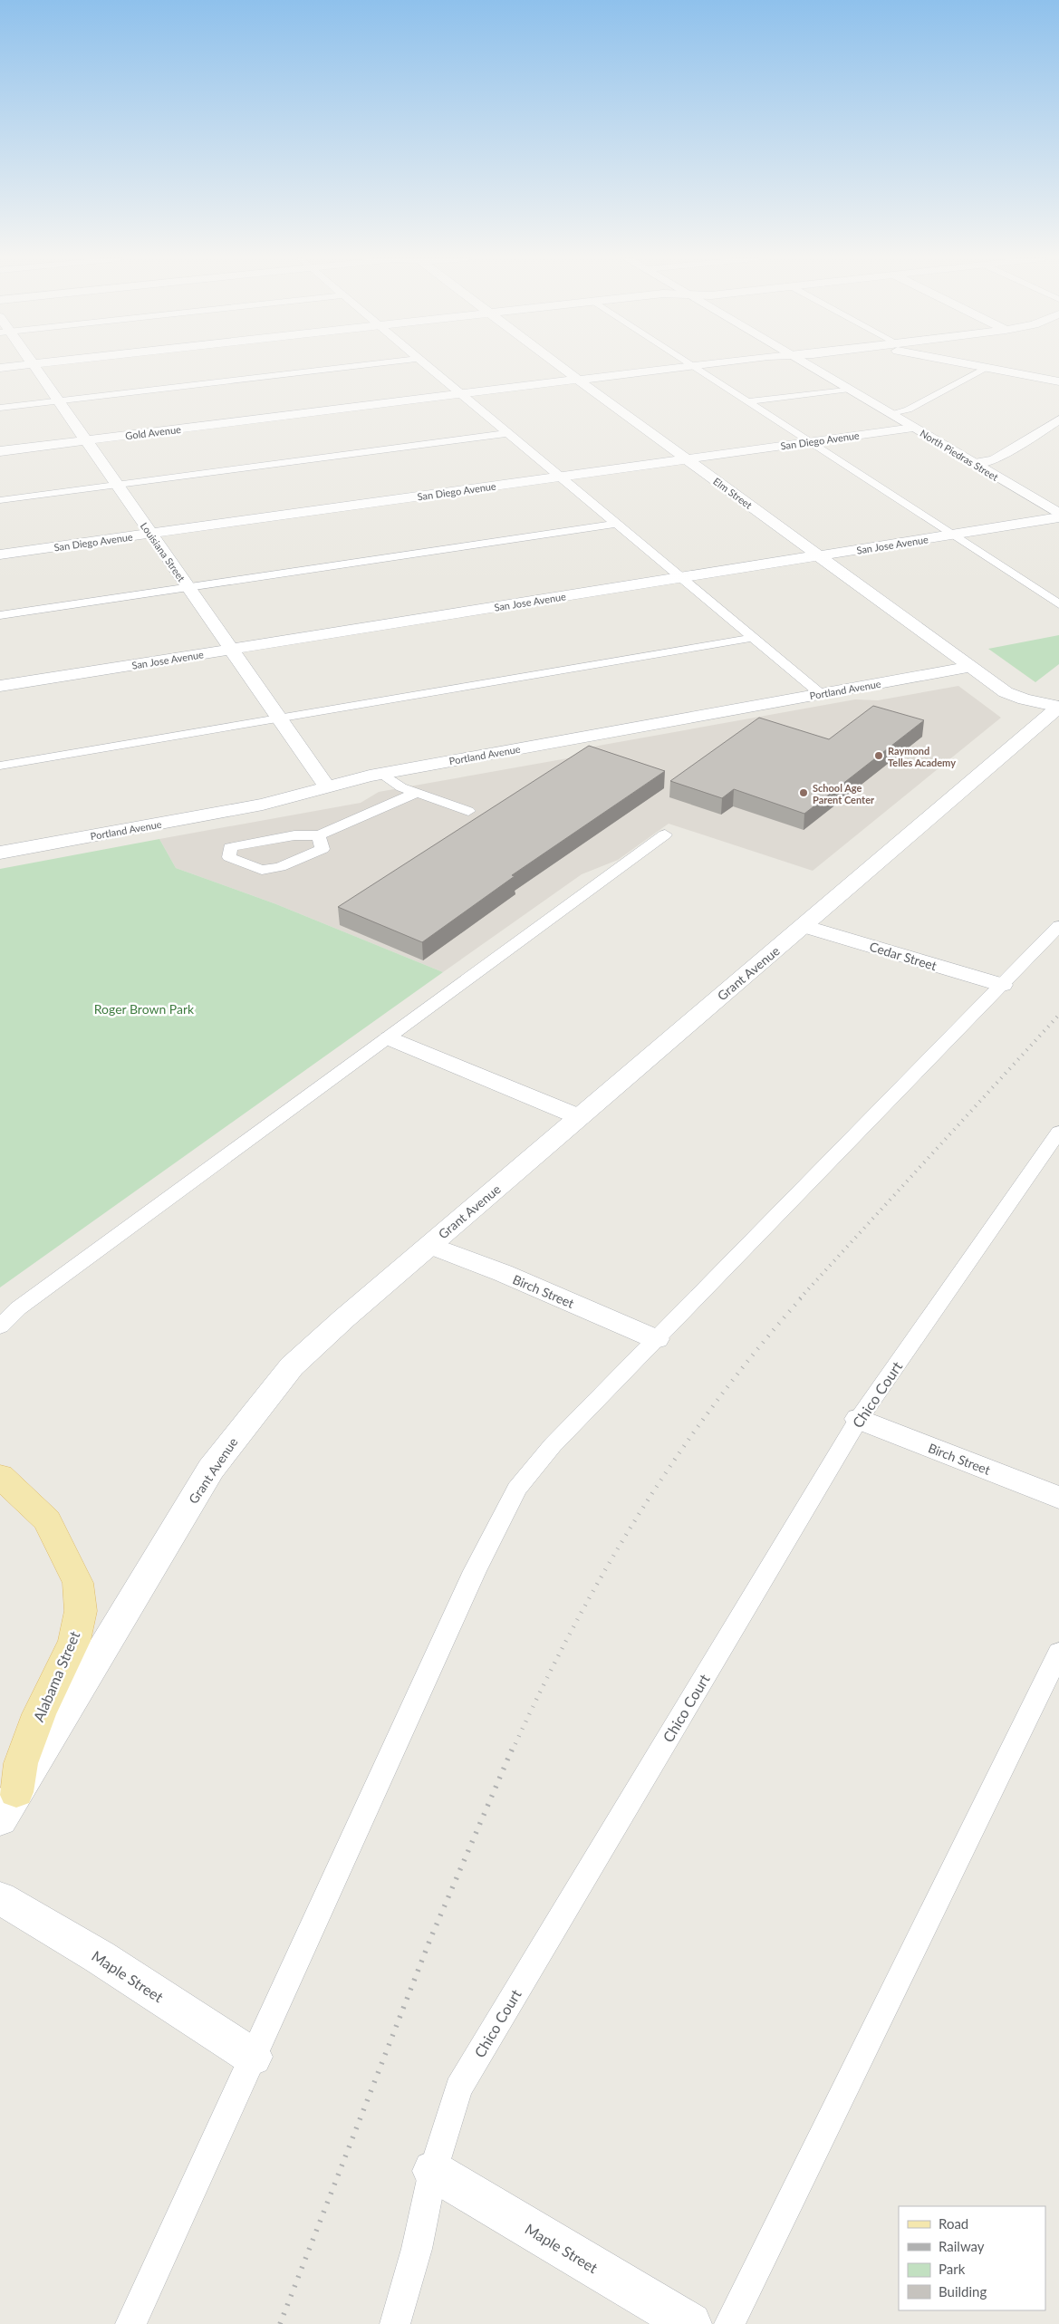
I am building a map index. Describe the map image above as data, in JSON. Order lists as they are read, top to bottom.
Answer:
{
  "streets": {
    "main road": ["Alabama Street"],
    "street": [
      "Gold Avenue",
      "San Diego Avenue",
      "North Piedras Street",
      "Elm Street",
      "San Jose Avenue",
      "Louisiana Street",
      "Portland Avenue",
      "Cedar Street",
      "Grant Avenue",
      "Birch Street",
      "Maple Street"
    ],
    "lane": ["Chico Court"]
  },
  "crossings": [
    ["Gold Avenue", "Elm Street"],
    ["Gold Avenue", "Louisiana Street"],
    ["San Diego Avenue", "North Piedras Street"],
    ["San Diego Avenue", "Elm Street"],
    ["San Diego Avenue", "Louisiana Street"],
    ["Elm Street", "San Jose Avenue"],
    ["Elm Street", "Portland Avenue"],
    ["Elm Street", "Grant Avenue"],
    ["San Jose Avenue", "Louisiana Street"],
    ["Louisiana Street", "Portland Avenue"],
    ["Cedar Street", "Grant Avenue"],
    ["Grant Avenue", "Birch Street"],
    ["Grant Avenue", "Alabama Street"],
    ["Birch Street", "Chico Court"],
    ["Chico Court", "Maple Street"]
  ],
  "parks": ["Roger Brown Park"],
  "places": ["Raymond Telles Academy", "School Age Parent Center"],
  "legend": [
    "Road",
    "Railway",
    "Park",
    "Building"
  ]
}
